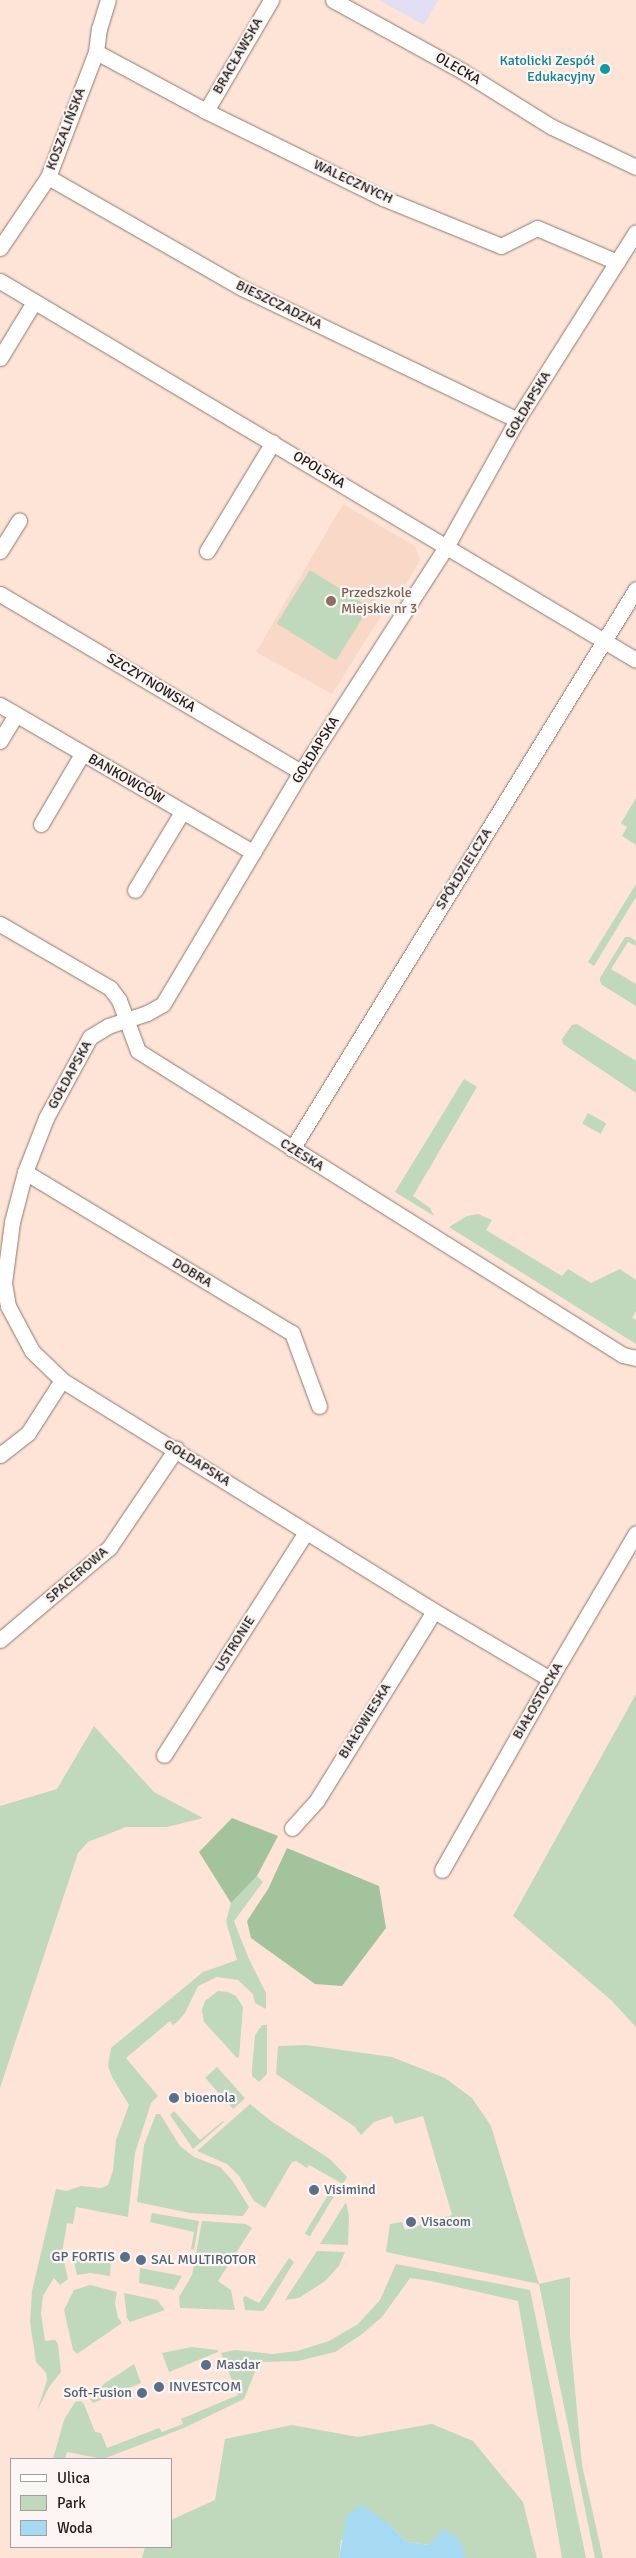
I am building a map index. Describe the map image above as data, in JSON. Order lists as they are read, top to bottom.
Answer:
{
  "streets": {
    "street": [
      "BRACŁAWSKA",
      "OLECKA",
      "KOSZALIŃSKA",
      "WALECZNYCH",
      "BIESZCZADZKA",
      "GOŁDAPSKA",
      "OPOLSKA",
      "SZCZYTNOWSKA",
      "BANKOWCÓW",
      "SPÓŁDZIELCZA",
      "CZESKA",
      "DOBRA",
      "SPACEROWA",
      "USTRONIE",
      "BIAŁOSTOCKA",
      "BIAŁOWIESKA"
    ]
  },
  "crossings": [
    ["BRACŁAWSKA", "WALECZNYCH"],
    ["KOSZALIŃSKA", "WALECZNYCH"],
    ["KOSZALIŃSKA", "BIESZCZADZKA"],
    ["WALECZNYCH", "GOŁDAPSKA"],
    ["BIESZCZADZKA", "GOŁDAPSKA"],
    ["GOŁDAPSKA", "OPOLSKA"],
    ["GOŁDAPSKA", "SZCZYTNOWSKA"],
    ["GOŁDAPSKA", "BANKOWCÓW"],
    ["GOŁDAPSKA", "CZESKA"],
    ["GOŁDAPSKA", "DOBRA"],
    ["GOŁDAPSKA", "SPACEROWA"],
    ["GOŁDAPSKA", "USTRONIE"],
    ["GOŁDAPSKA", "BIAŁOSTOCKA"],
    ["GOŁDAPSKA", "BIAŁOWIESKA"],
    ["OPOLSKA", "SPÓŁDZIELCZA"],
    ["SPÓŁDZIELCZA", "CZESKA"]
  ],
  "places": [
    "Katolicki Zespół Edukacyjny",
    "Przedszkole Miejskie nr 3",
    "bioenola",
    "Visimind",
    "Visacom",
    "GP FORTIS",
    "SAL MULTIROTOR",
    "Masdar",
    "INVESTCOM",
    "Soft-Fusion"
  ],
  "legend": ["Ulica", "Park", "Woda"]
}
